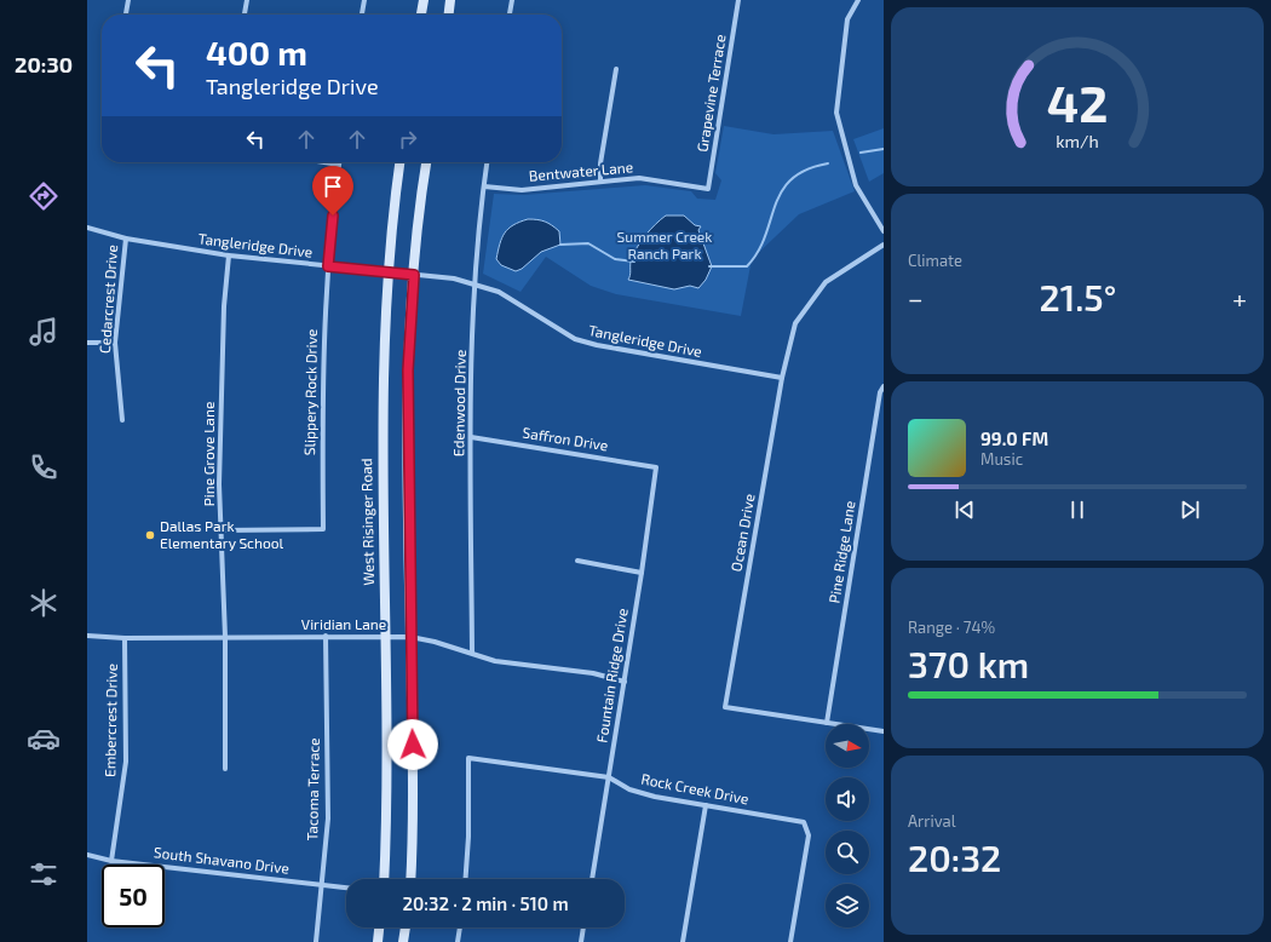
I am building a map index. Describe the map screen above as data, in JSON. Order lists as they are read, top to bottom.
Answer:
{
  "streets": {
    "main road": ["West Risinger Road"],
    "street": [
      "Grapevine Terrace",
      "Bentwater Lane",
      "Tangleridge Drive",
      "Cedarcrest Drive",
      "Slippery Rock Drive",
      "Edenwood Drive",
      "Saffron Drive",
      "Pine Grove Lane",
      "Ocean Drive",
      "Pine Ridge Lane",
      "Viridian Lane",
      "Fountain Ridge Drive",
      "Embercrest Drive",
      "Tacoma Terrace",
      "Rock Creek Drive",
      "South Shavano Drive"
    ]
  },
  "crossings": [
    ["Grapevine Terrace", "Bentwater Lane"],
    ["Bentwater Lane", "Edenwood Drive"],
    ["Tangleridge Drive", "Cedarcrest Drive"],
    ["Tangleridge Drive", "Slippery Rock Drive"],
    ["Tangleridge Drive", "Edenwood Drive"],
    ["Tangleridge Drive", "Pine Grove Lane"],
    ["Tangleridge Drive", "West Risinger Road"],
    ["Tangleridge Drive", "Ocean Drive"],
    ["Slippery Rock Drive", "Pine Grove Lane"],
    ["Edenwood Drive", "Saffron Drive"],
    ["Edenwood Drive", "Viridian Lane"],
    ["Saffron Drive", "Fountain Ridge Drive"],
    ["Pine Grove Lane", "Viridian Lane"],
    ["West Risinger Road", "Viridian Lane"],
    ["Ocean Drive", "Pine Ridge Lane"],
    ["Viridian Lane", "Fountain Ridge Drive"],
    ["Viridian Lane", "Embercrest Drive"],
    ["Viridian Lane", "Tacoma Terrace"],
    ["Fountain Ridge Drive", "Rock Creek Drive"],
    ["Embercrest Drive", "South Shavano Drive"],
    ["Tacoma Terrace", "South Shavano Drive"]
  ],
  "parks": ["Summer Creek Ranch Park"],
  "places": ["Dallas Park Elementary School"],
  "north": "right",
  "page": {
    "tabs": "20:30",
    "turn": ["400 m", "Tangleridge Drive"],
    "tile": [
      "Climate",
      ["Range · 74%", "370 km"],
      ["Arrival", "20:32"]
    ],
    "heat": ["−", "21.5°", "+"],
    "song": ["99.0 FM", "Music"],
    "limit": "50",
    "trip": "20:32 · 2 min · 510 m",
    "gauge": ["42", "km/h"]
  }
}
